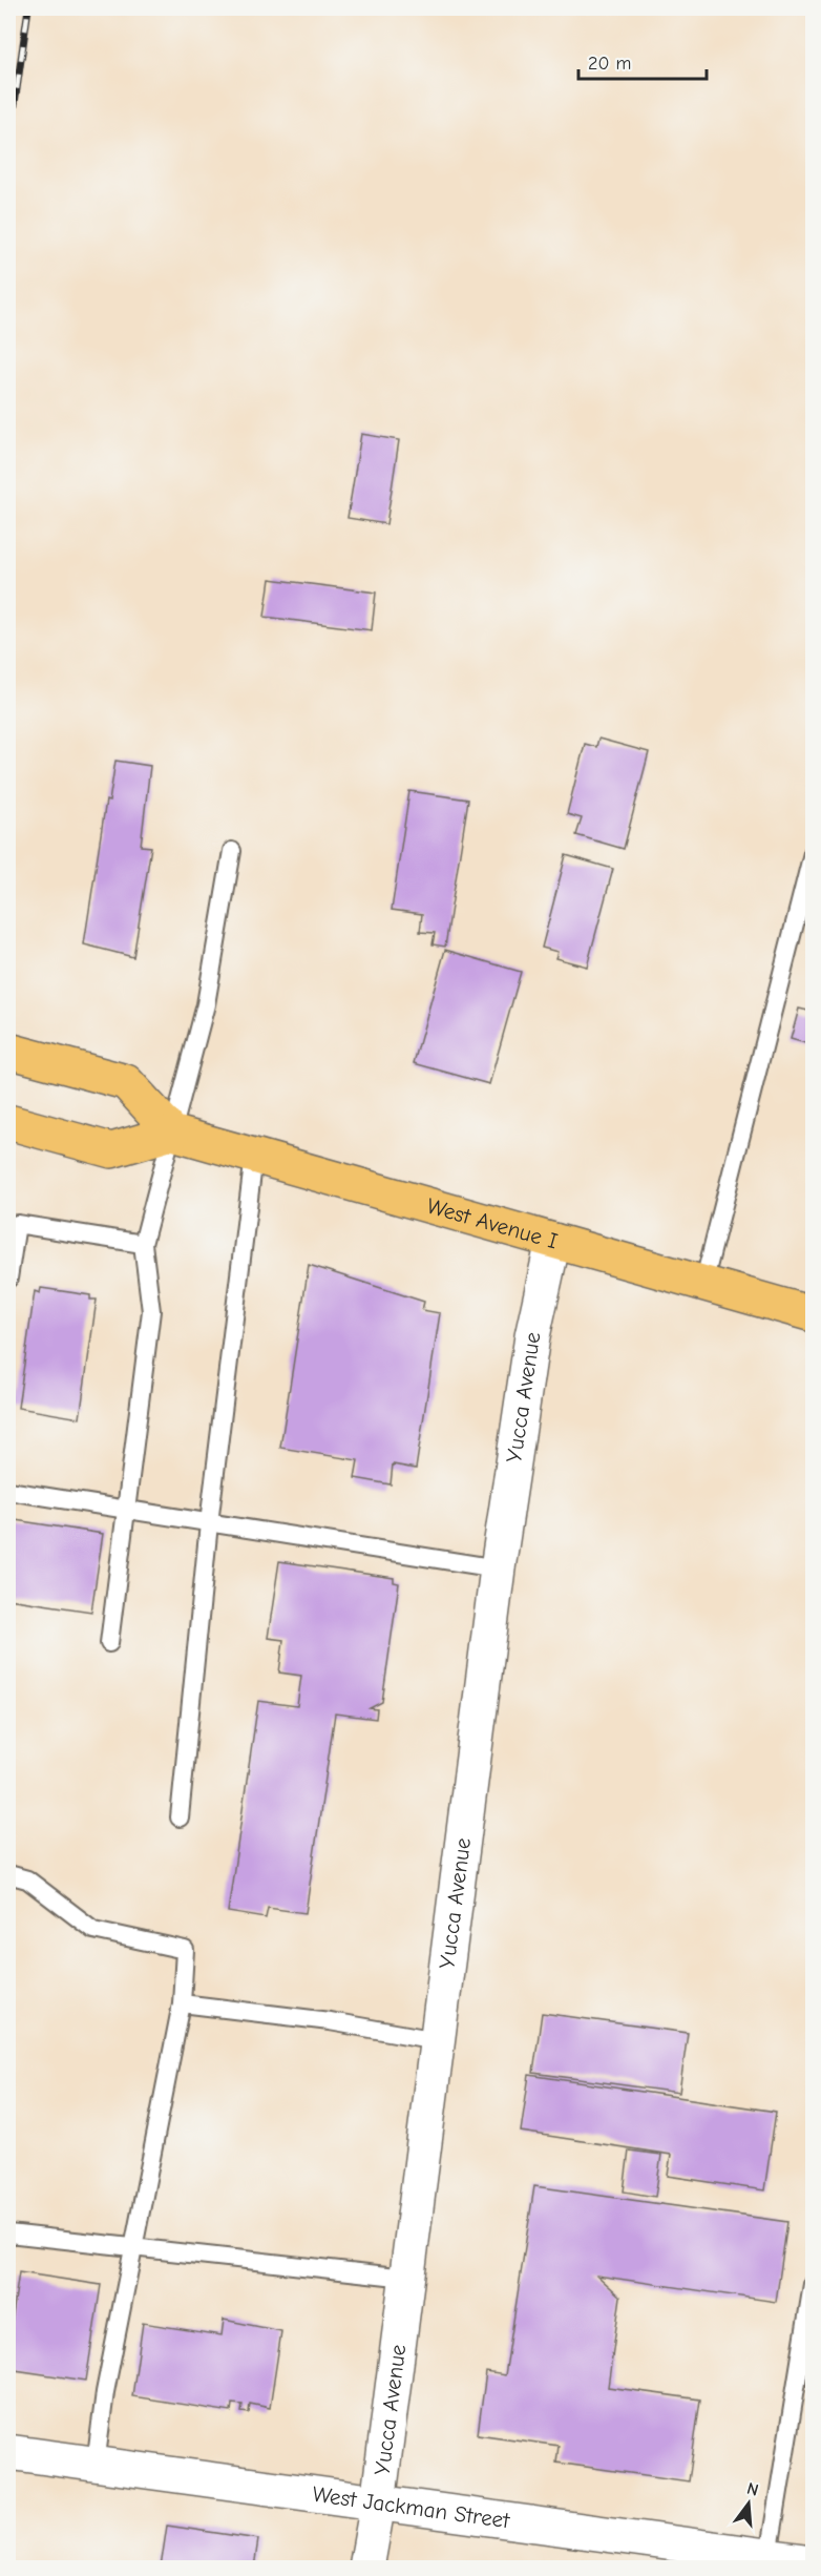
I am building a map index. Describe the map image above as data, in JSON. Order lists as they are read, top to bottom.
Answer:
{
  "streets": {
    "main road": ["West Avenue I"],
    "street": ["Yucca Avenue", "West Jackman Street"]
  },
  "crossings": [
    ["West Avenue I", "Yucca Avenue"],
    ["Yucca Avenue", "West Jackman Street"]
  ],
  "scale_bar": "20 m",
  "north": "top"
}
